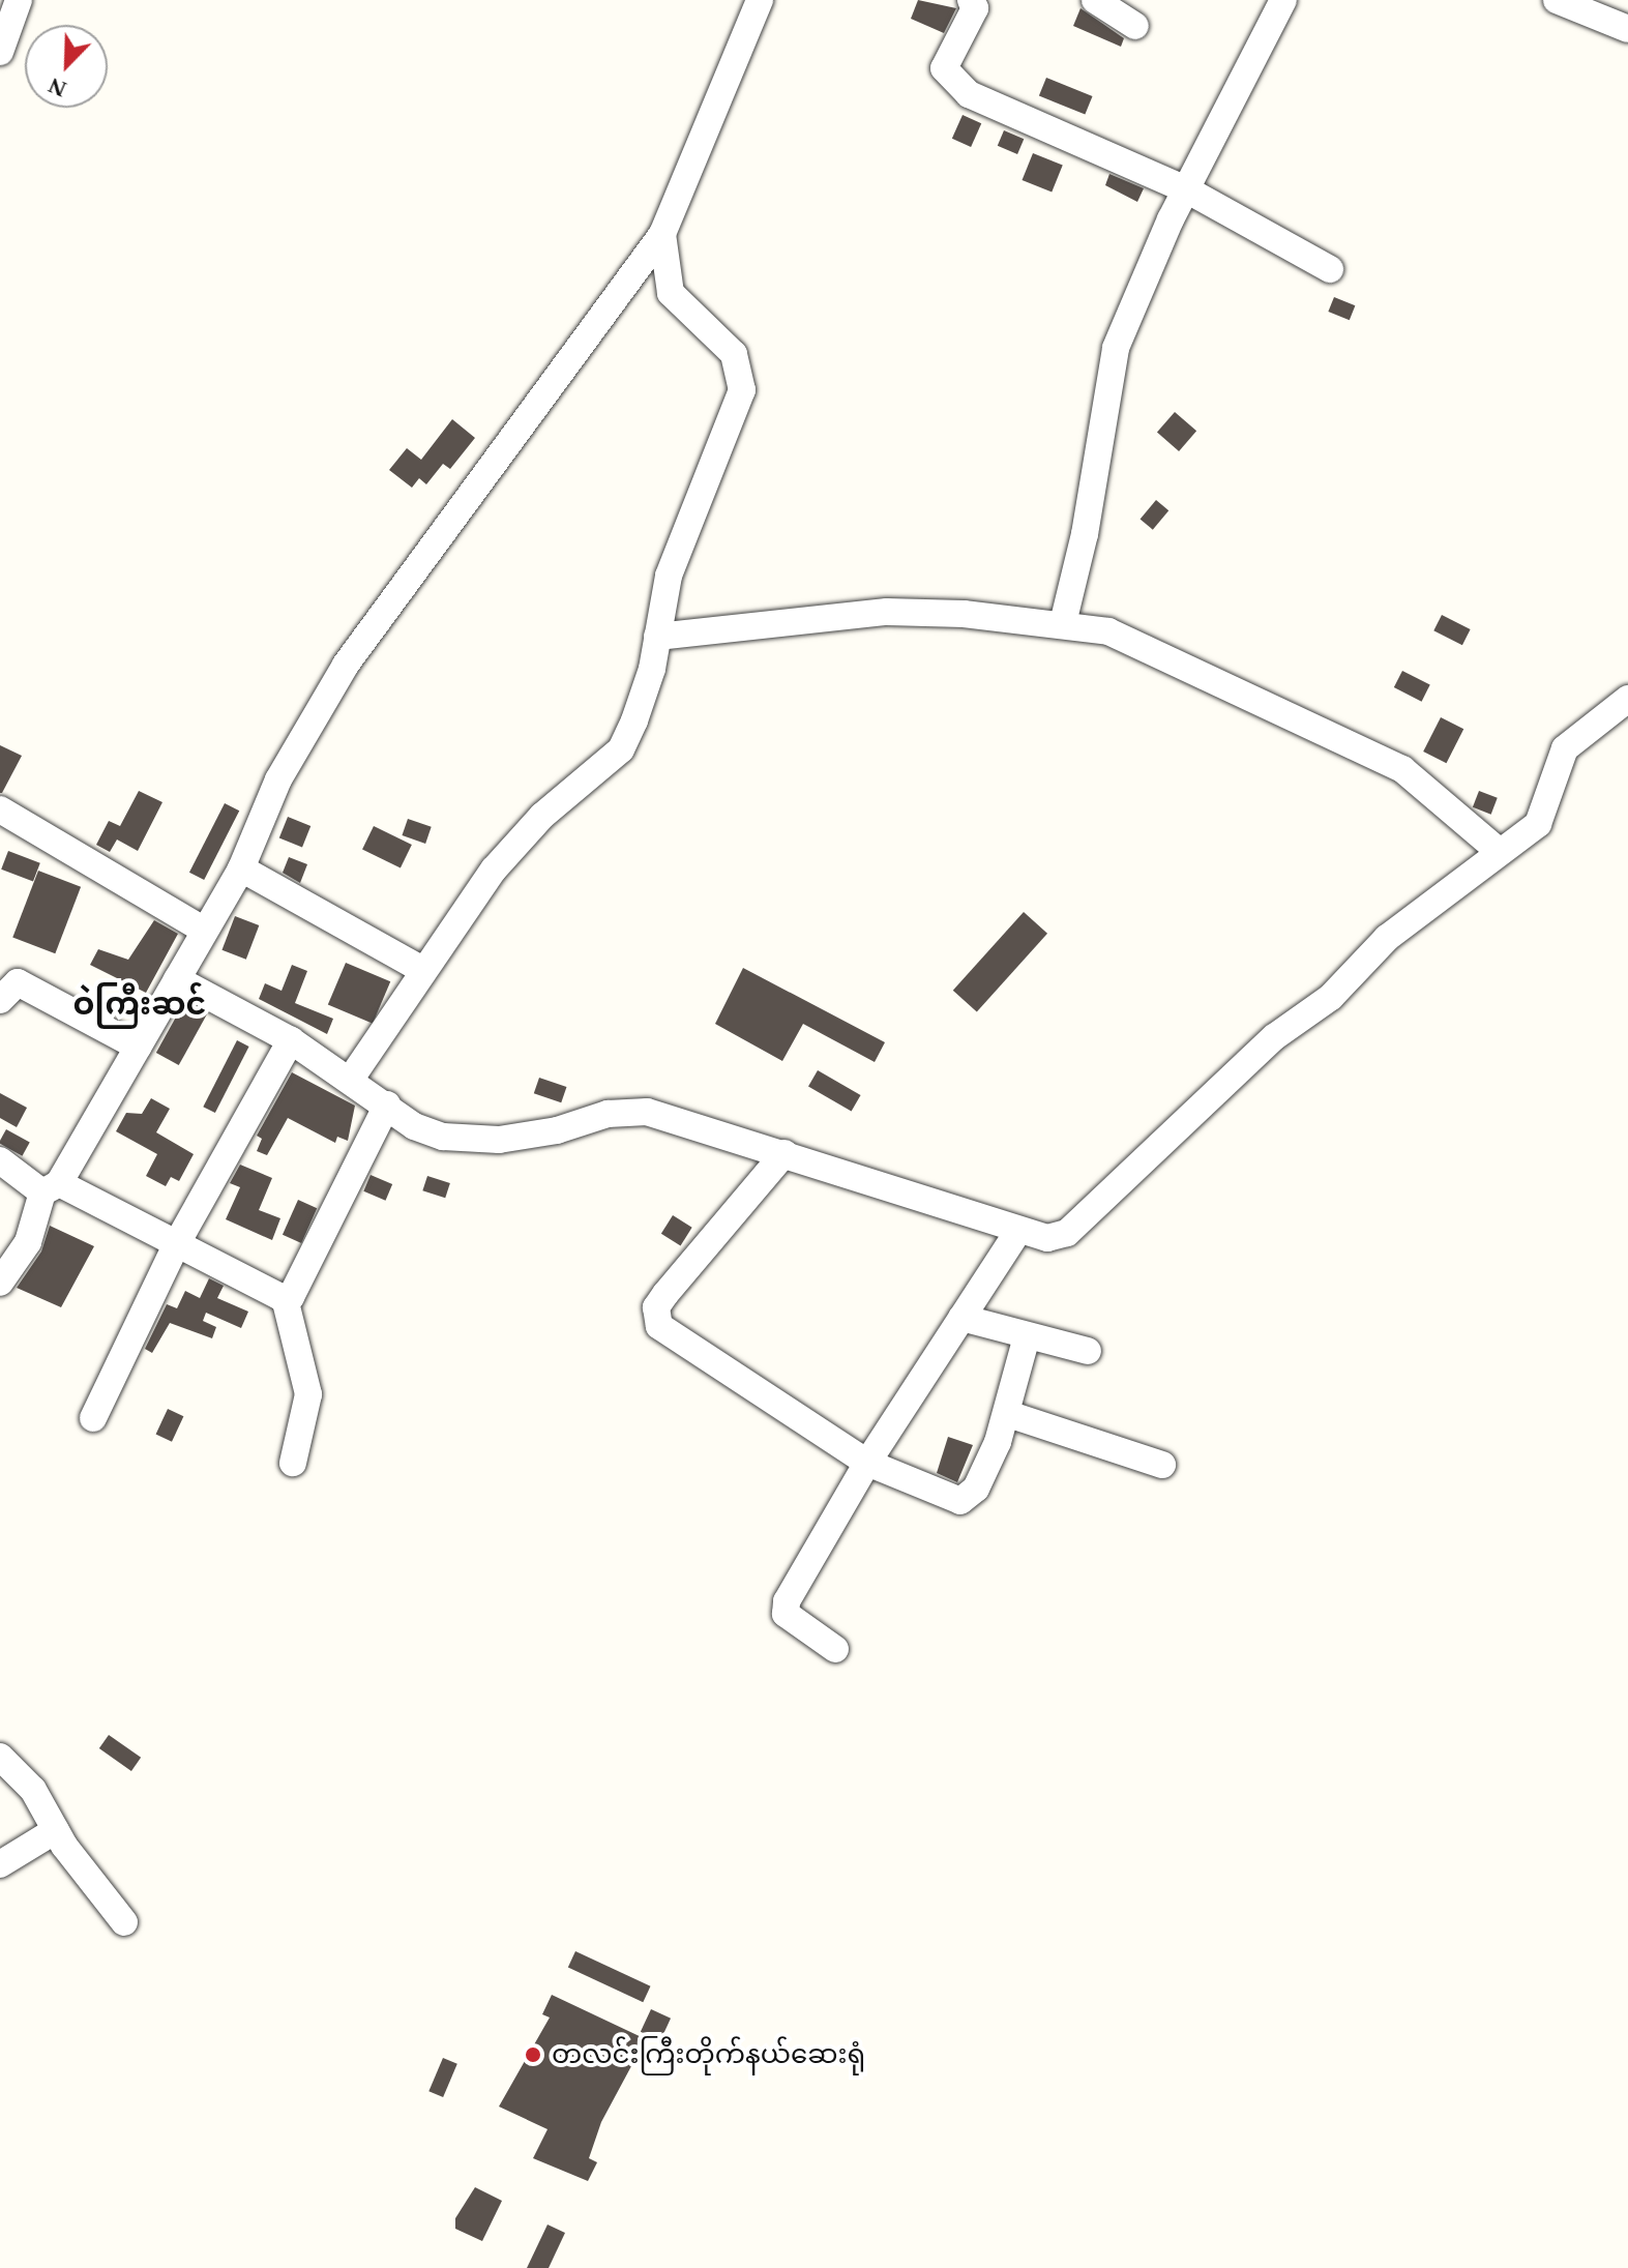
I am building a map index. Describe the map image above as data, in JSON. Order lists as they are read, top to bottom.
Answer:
{
  "districts": ["ဝဲကြီးဆင်"],
  "places": ["တလင်းကြီးတိုက်နယ်ဆေးရုံ"],
  "north": "bottom left"
}
